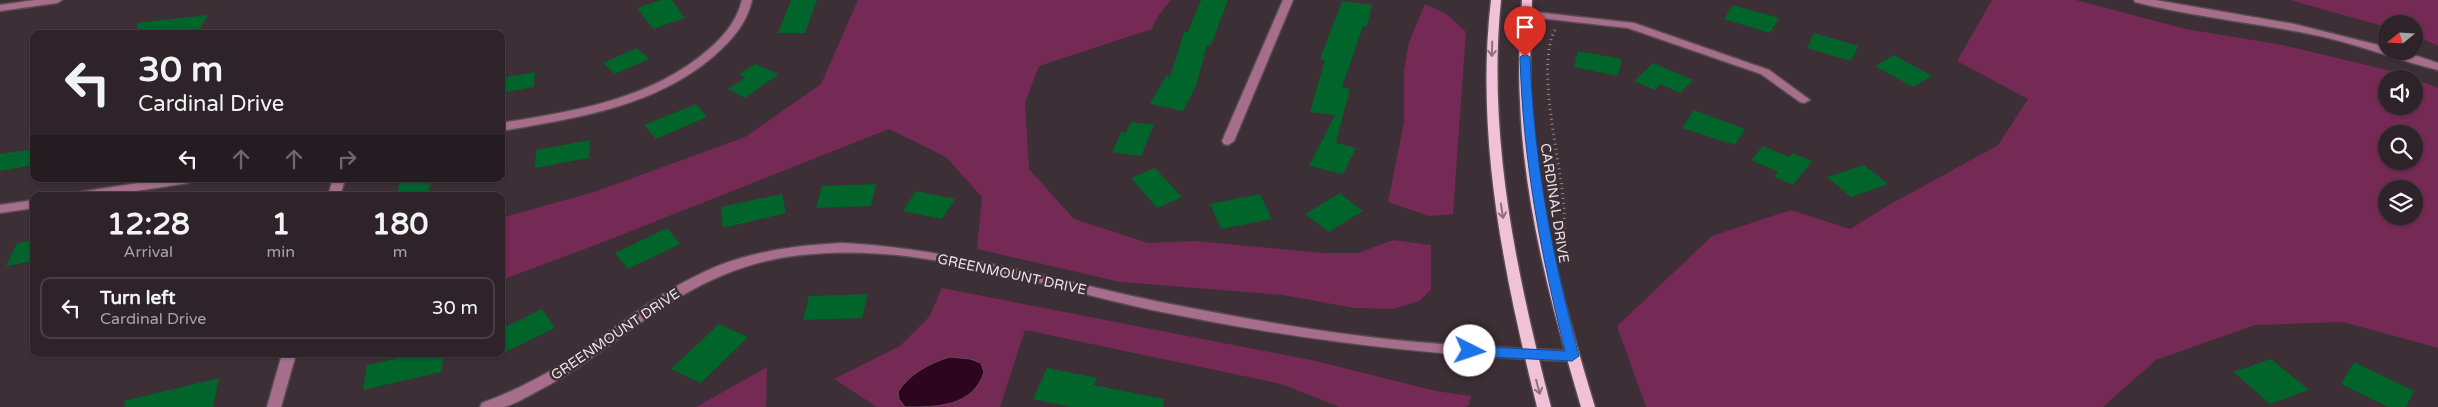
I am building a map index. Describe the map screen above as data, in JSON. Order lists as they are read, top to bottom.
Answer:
{
  "streets": {
    "main road": ["CARDINAL DRIVE"],
    "street": ["GREENMOUNT DRIVE"]
  },
  "crossings": [
    ["CARDINAL DRIVE", "GREENMOUNT DRIVE"]
  ],
  "north": "left",
  "page": {
    "turn": ["30 m", "Cardinal Drive"],
    "eta": [
      "12:28",
      "Arrival",
      "1",
      "min",
      "180",
      "m"
    ],
    "list": [
      {
        "name": "Turn left",
        "note": "Cardinal Drive",
        "value": "30 m"
      }
    ]
  }
}
